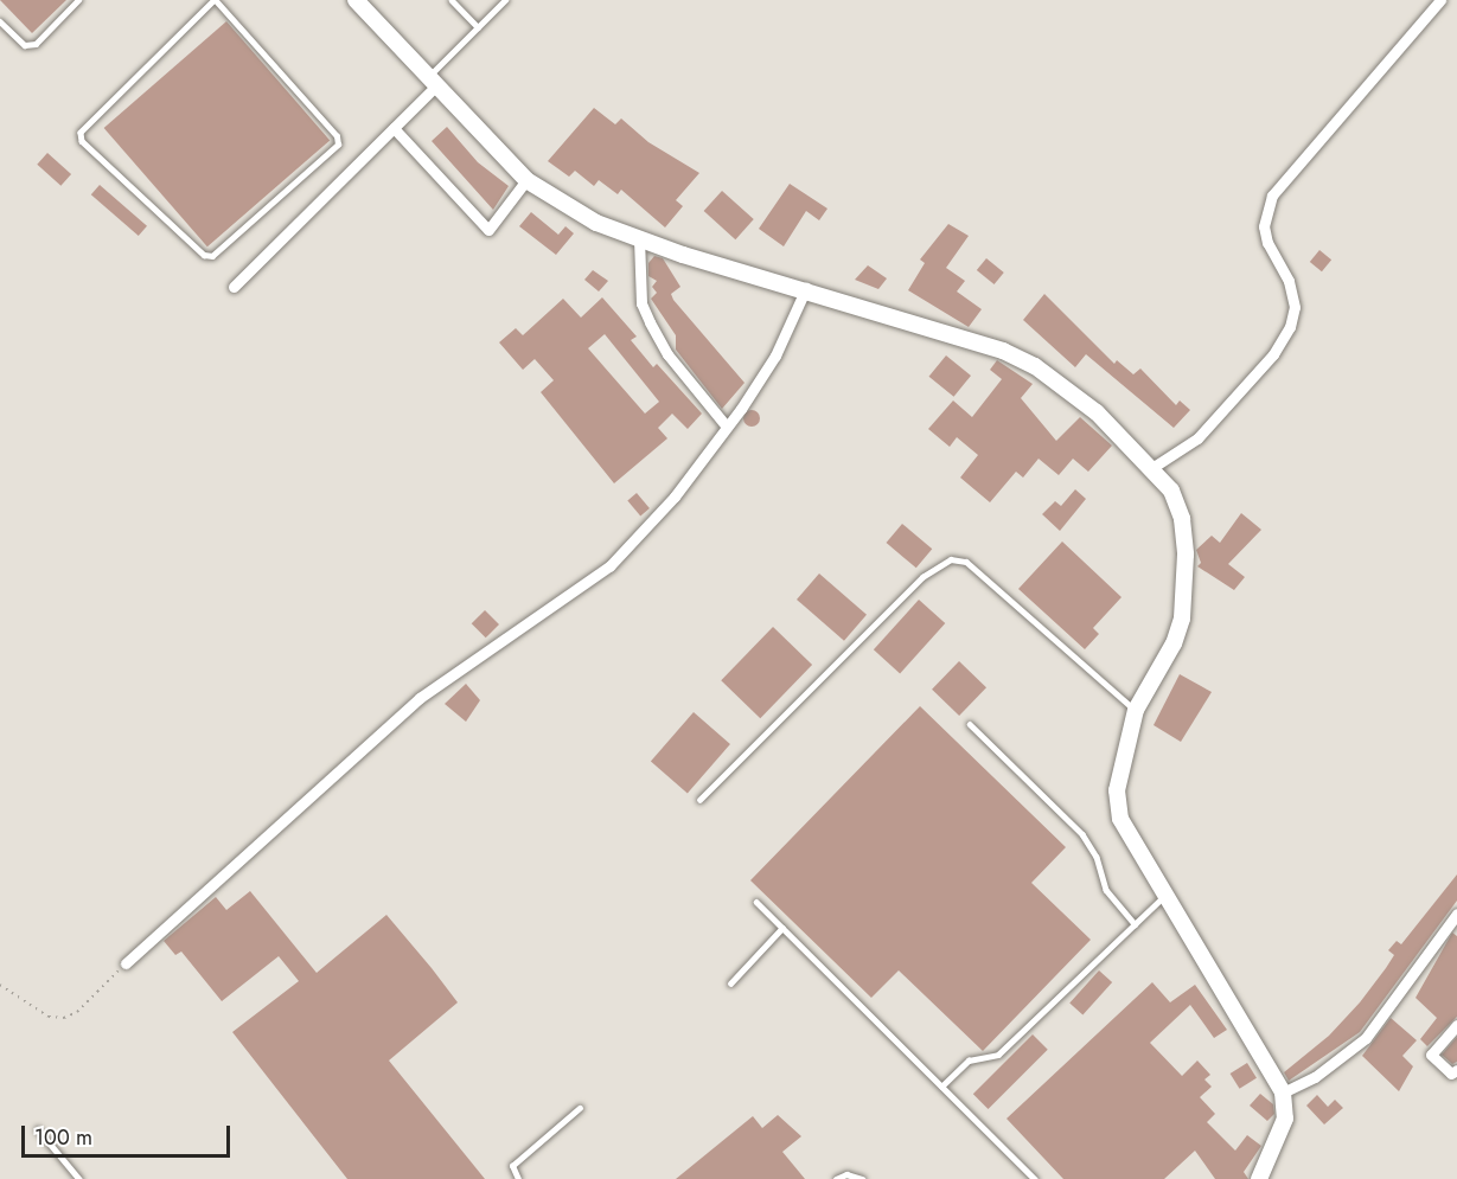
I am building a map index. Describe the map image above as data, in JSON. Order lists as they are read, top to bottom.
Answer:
{
  "scale_bar": "100 m"
}
